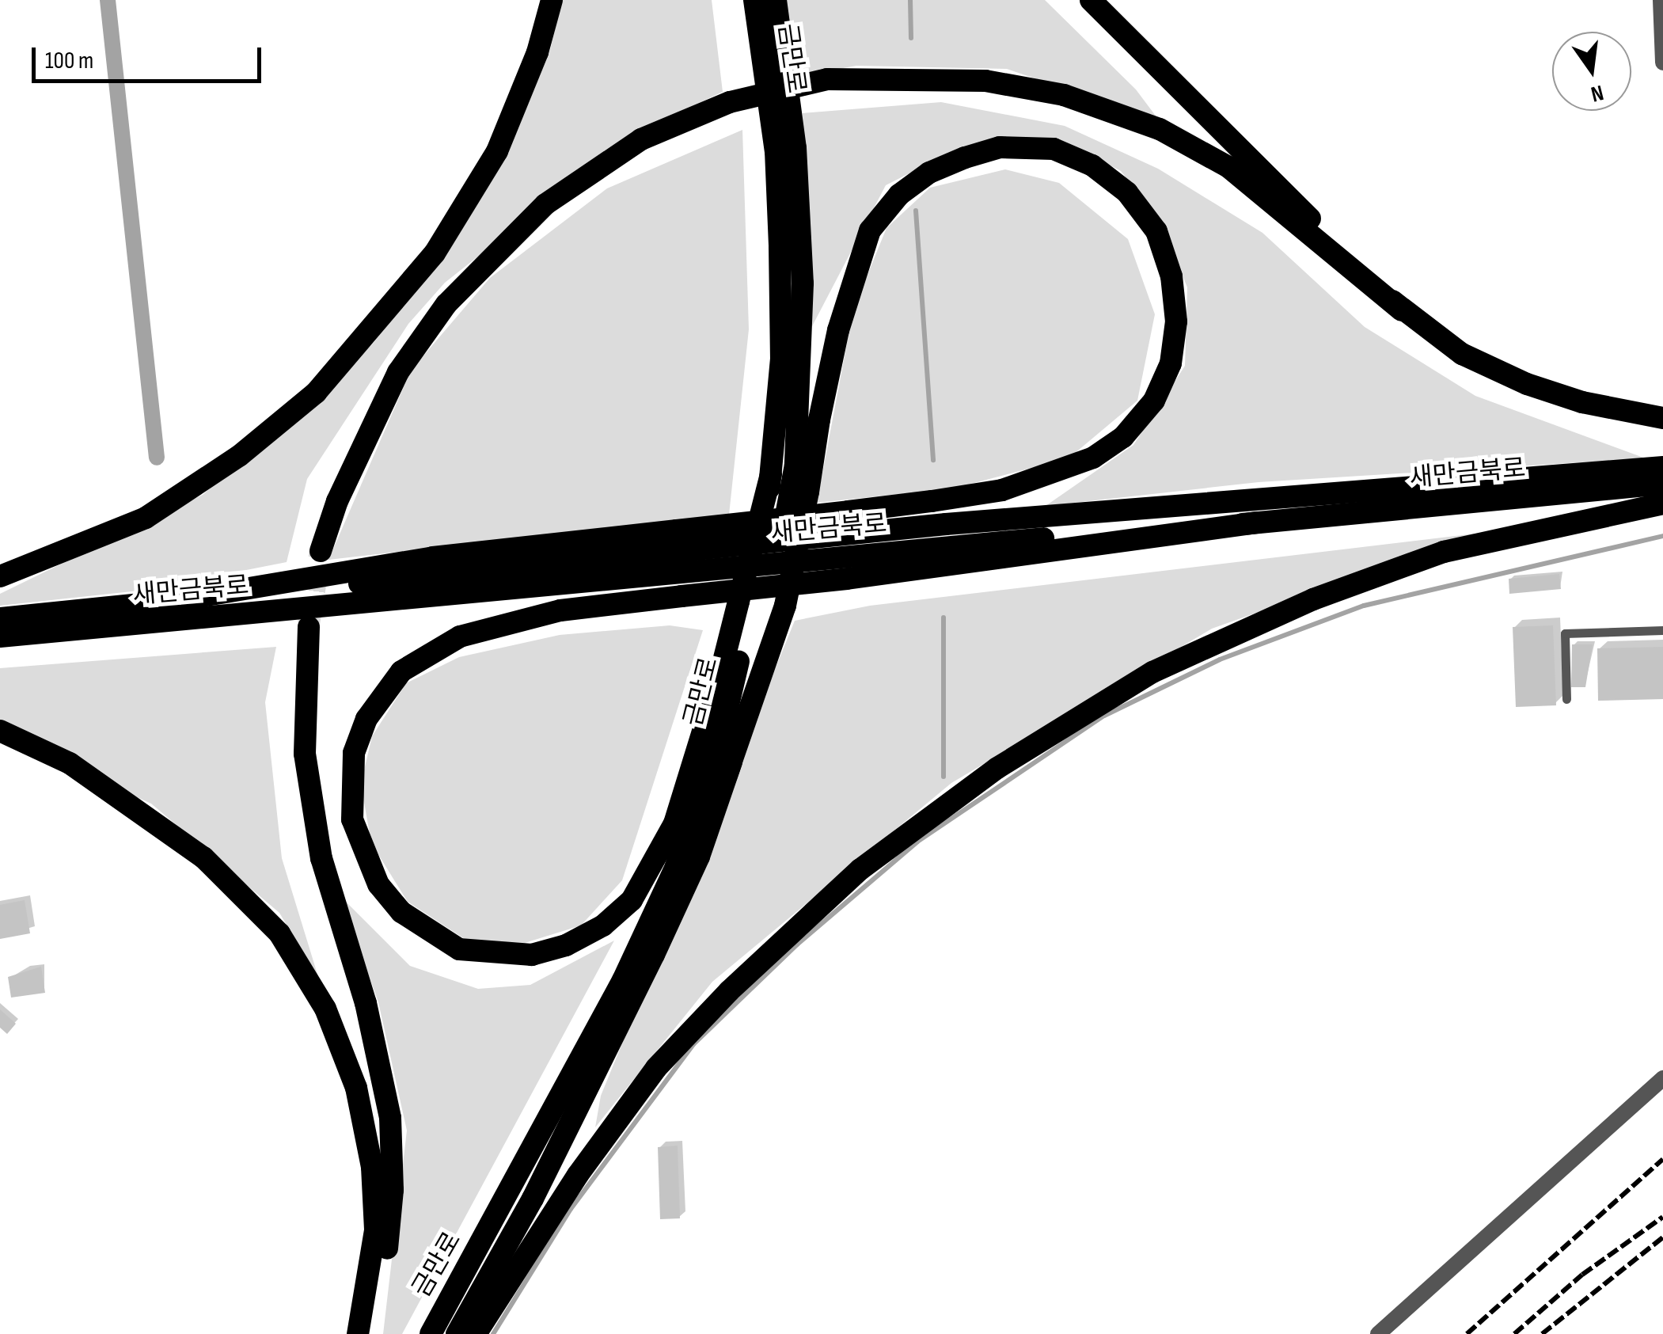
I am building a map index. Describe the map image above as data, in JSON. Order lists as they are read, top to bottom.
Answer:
{
  "streets": {
    "highway": ["금만로", "새만금북로"]
  },
  "scale_bar": "100 m",
  "north": "bottom"
}
